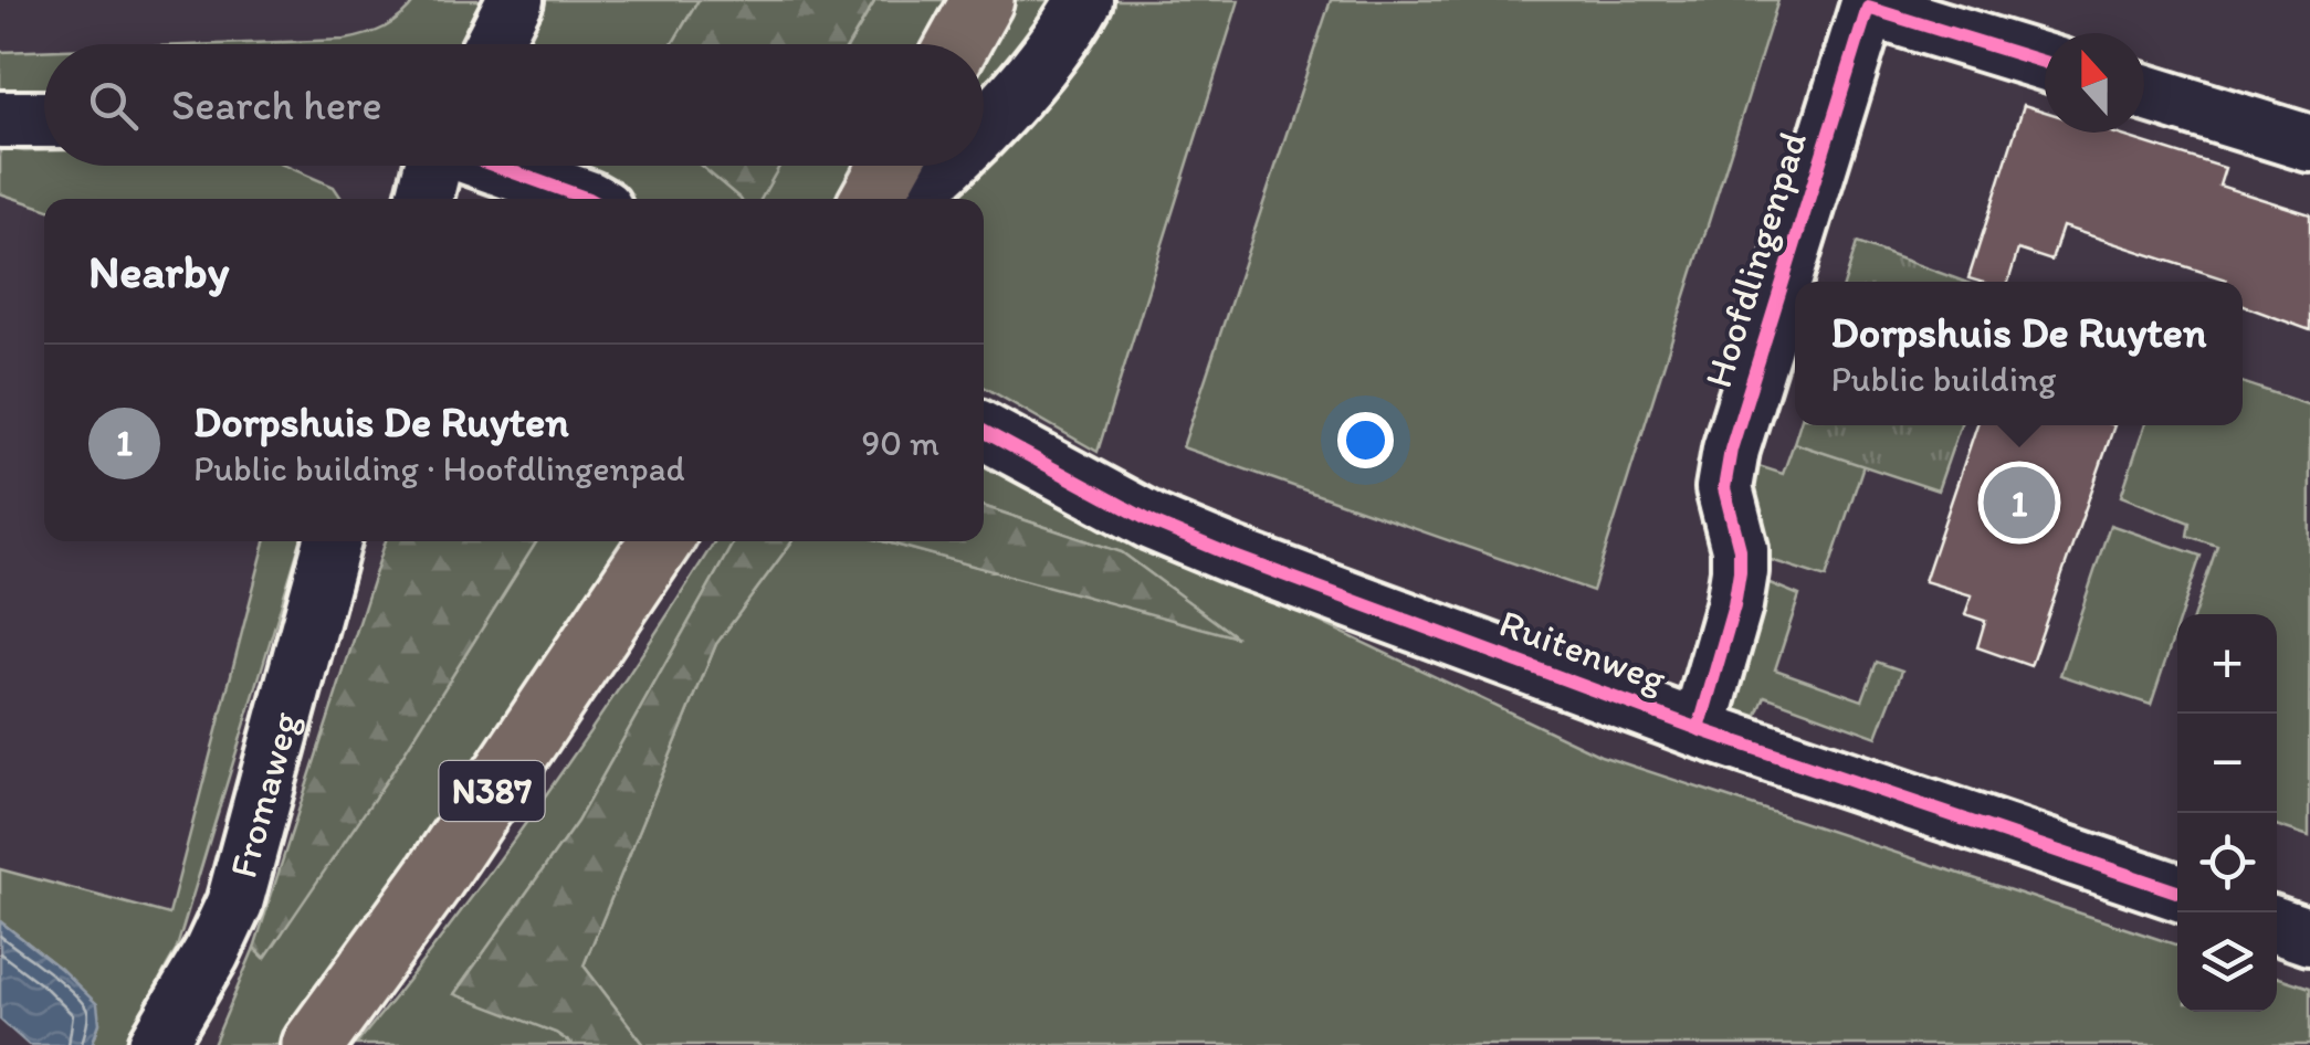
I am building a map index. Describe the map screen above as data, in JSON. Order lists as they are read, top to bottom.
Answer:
{
  "streets": {
    "highway": ["N387"],
    "street": ["Hoofdlingenpad", "Ruitenweg", "Fromaweg"]
  },
  "crossings": [
    ["Hoofdlingenpad", "Ruitenweg"]
  ],
  "north": "top",
  "page": {
    "search": "Search here",
    "heading": "Nearby",
    "popup": ["Dorpshuis De Ruyten", "Public building"],
    "list": [
      {
        "mark": "1",
        "name": "Dorpshuis De Ruyten",
        "note": "Public building · Hoofdlingenpad",
        "value": "90 m"
      }
    ],
    "pins": "1",
    "map_buttons": ["+", "−"]
  }
}
